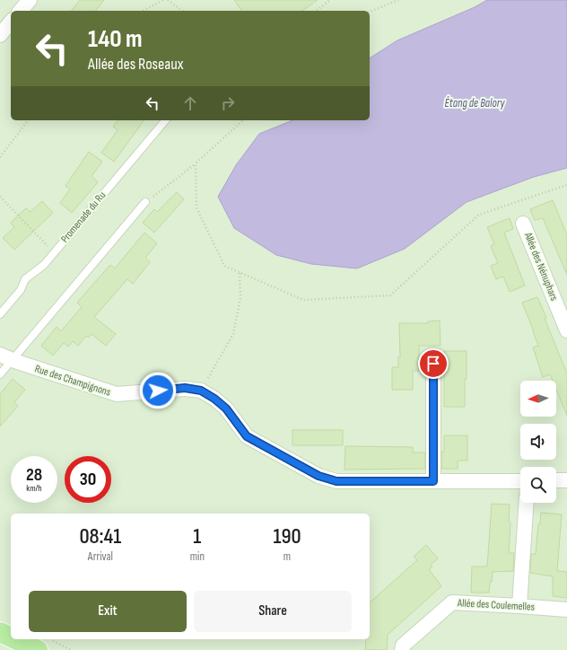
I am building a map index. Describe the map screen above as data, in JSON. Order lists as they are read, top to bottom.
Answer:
{
  "streets": {
    "street": ["Allée des Nénuphars", "Rue des Champignons", "Allée des Coulemelles"],
    "lane": ["Promenade du Ru"]
  },
  "water": ["Étang de Balory"],
  "north": "left",
  "page": {
    "turn": ["140 m", "Allée des Roseaux"],
    "speed": "28 km/h",
    "limit": "30",
    "eta": [
      "08:41",
      "Arrival",
      "1",
      "min",
      "190",
      "m"
    ],
    "buttons": ["Exit", "Share"]
  }
}
